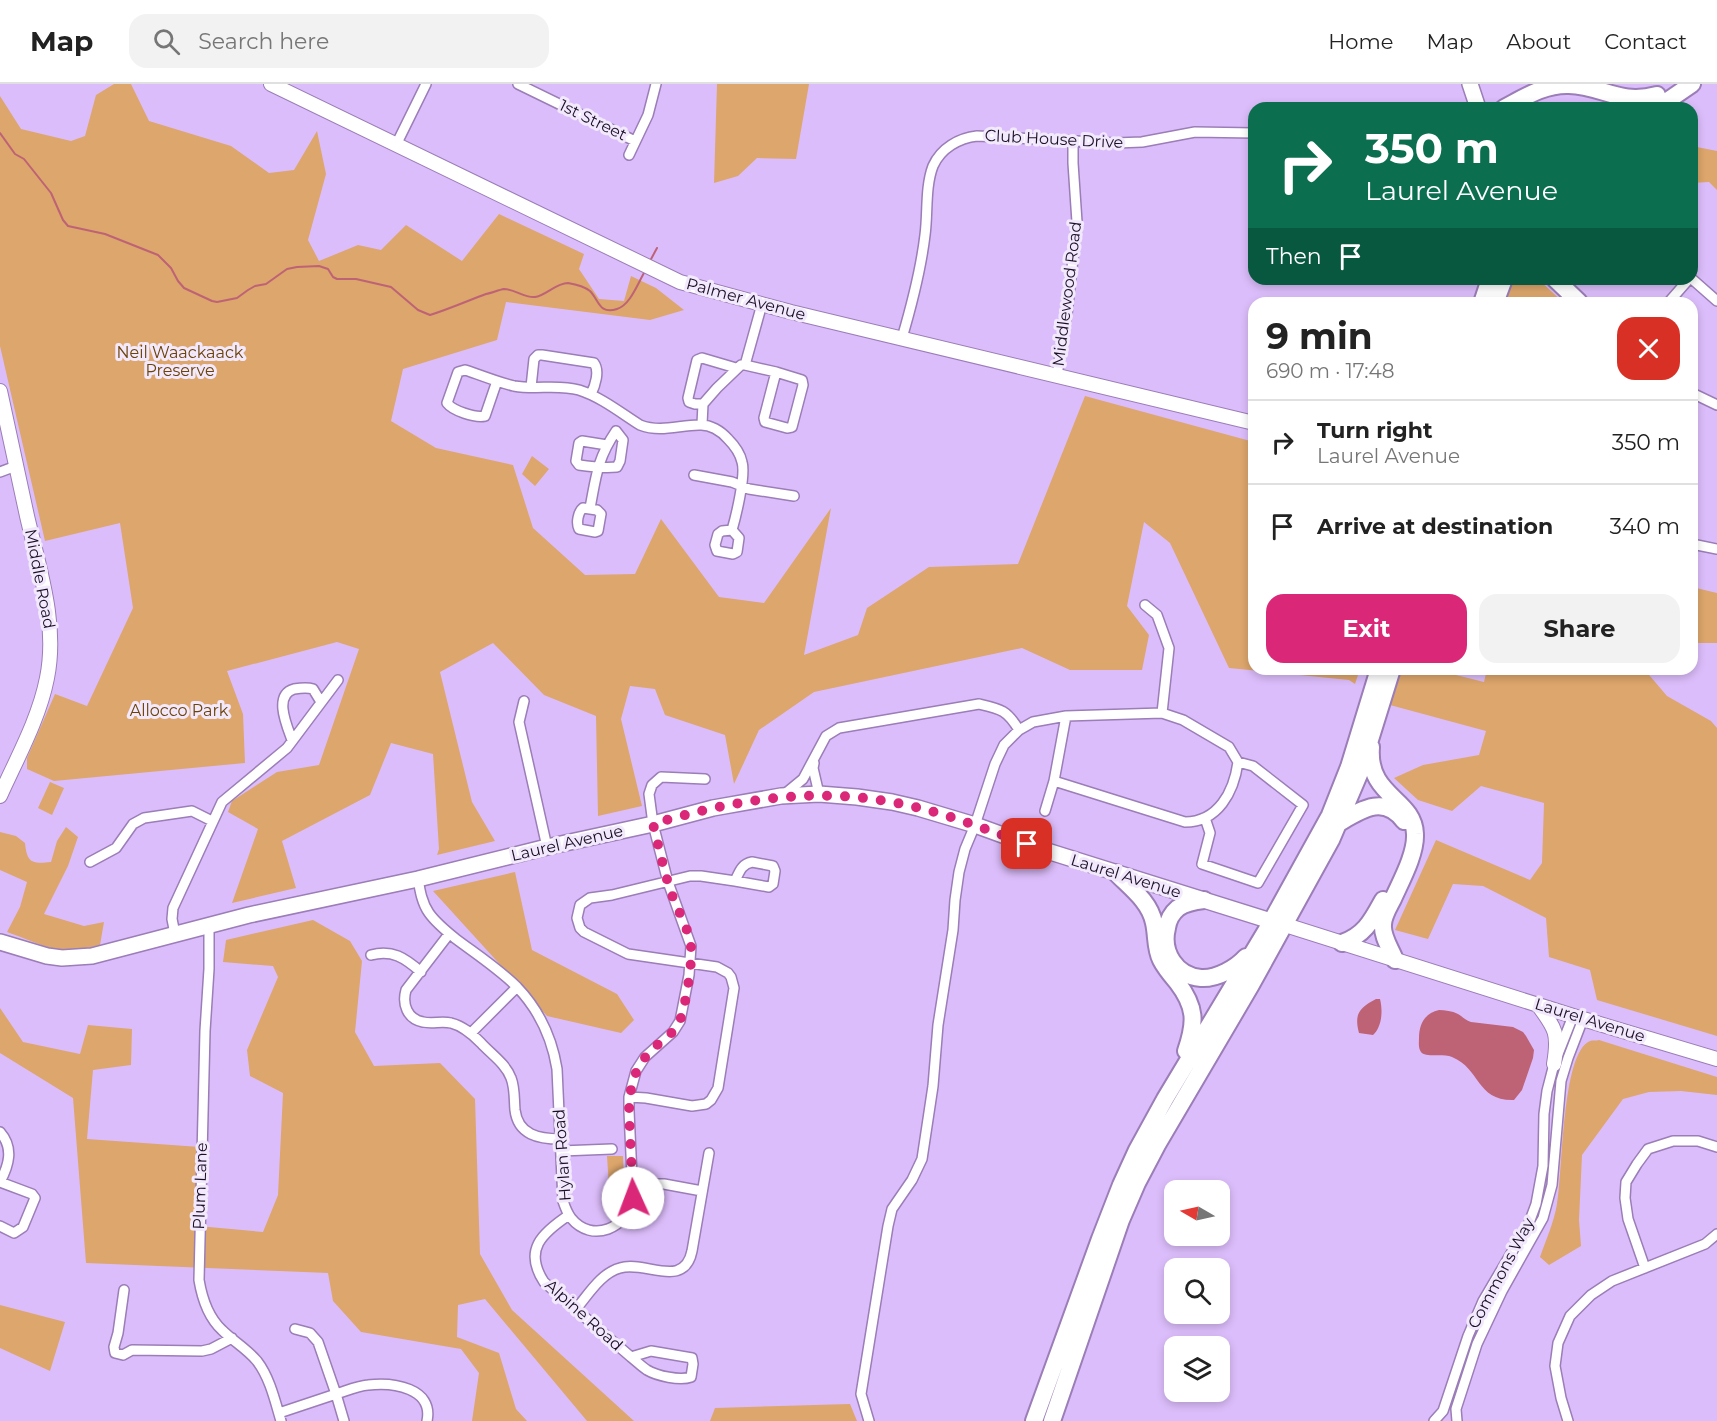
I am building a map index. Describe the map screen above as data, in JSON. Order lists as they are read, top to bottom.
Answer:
{
  "streets": {
    "main road": ["Laurel Avenue"],
    "street": [
      "1st Street",
      "Club House Drive",
      "Middlewood Road",
      "Palmer Avenue",
      "Middle Road",
      "Hylan Road",
      "Plum Lane",
      "Commons Way",
      "Alpine Road"
    ]
  },
  "crossings": [
    ["Club House Drive", "Middlewood Road"],
    ["Club House Drive", "Palmer Avenue"],
    ["Middlewood Road", "Palmer Avenue"],
    ["Laurel Avenue", "Hylan Road"],
    ["Laurel Avenue", "Plum Lane"],
    ["Laurel Avenue", "Commons Way"],
    ["Hylan Road", "Alpine Road"]
  ],
  "parks": ["Neil Waackaack Preserve", "Allocco Park"],
  "north": "left",
  "page": {
    "header": "Map",
    "search": "Search here",
    "nav": [
      "Home",
      "Map",
      "About",
      "Contact"
    ],
    "turn": ["350 m", "Laurel Avenue"],
    "then": "Then",
    "heading": ["9 min", "690 m · 17:48"],
    "list": [
      {
        "name": "Turn right",
        "note": "Laurel Avenue",
        "value": "350 m"
      },
      {
        "name": "Arrive at destination",
        "value": "340 m"
      }
    ],
    "buttons": ["Exit", "Share"]
  }
}
